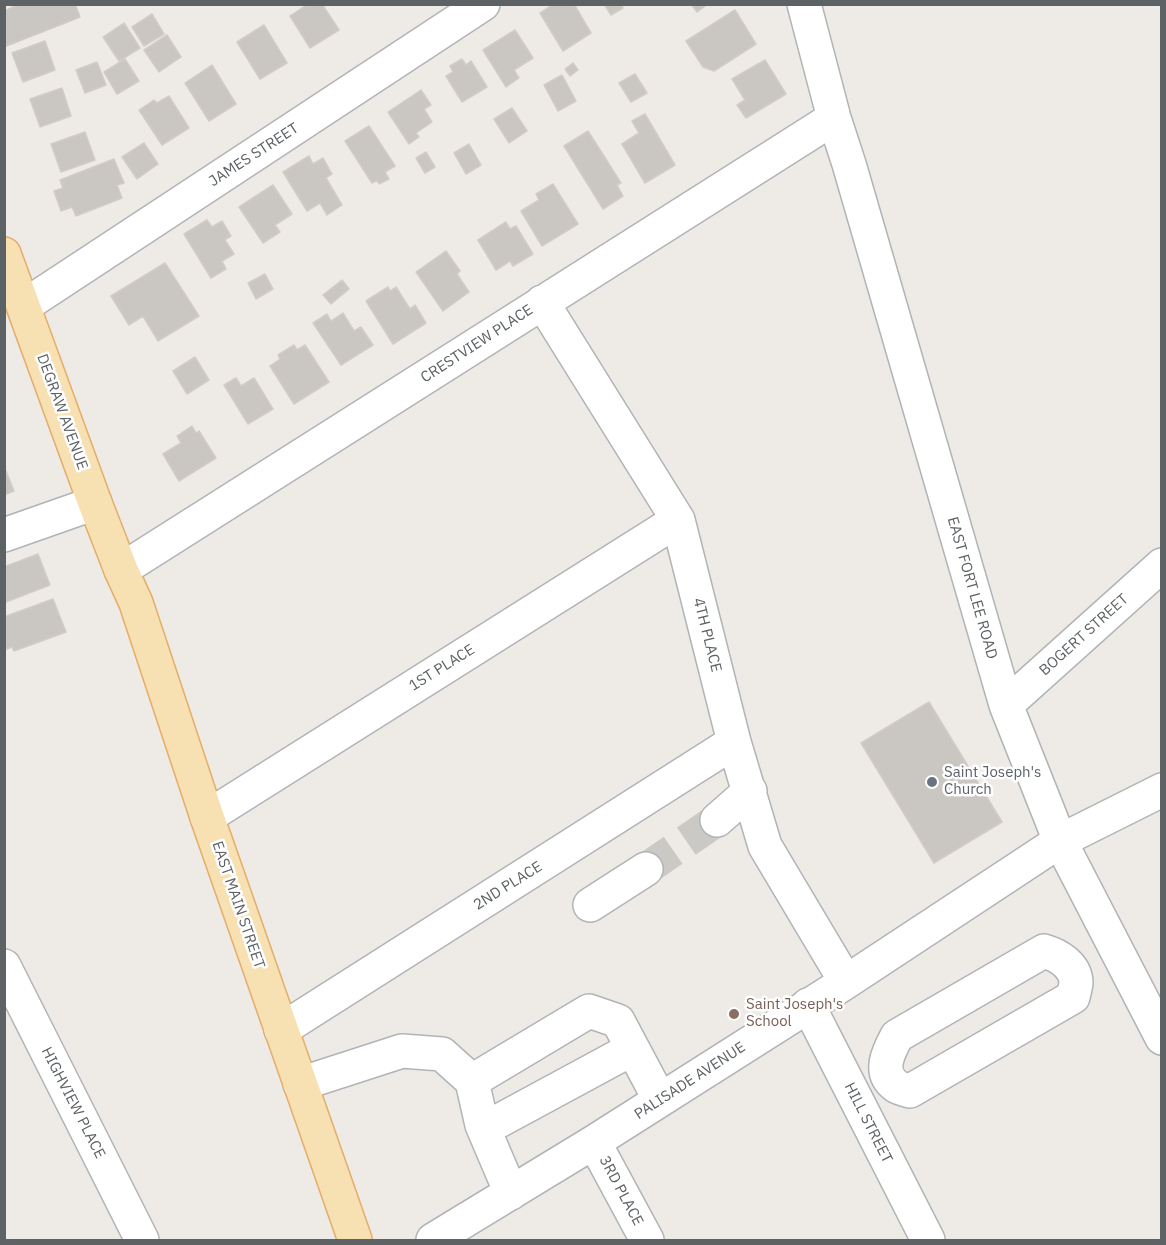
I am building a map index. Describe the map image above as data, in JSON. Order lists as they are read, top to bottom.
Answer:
{
  "streets": {
    "main road": ["DEGRAW AVENUE", "EAST MAIN STREET"],
    "street": [
      "JAMES STREET",
      "CRESTVIEW PLACE",
      "EAST FORT LEE ROAD",
      "4TH PLACE",
      "BOGERT STREET",
      "1ST PLACE",
      "2ND PLACE",
      "PALISADE AVENUE",
      "HIGHVIEW PLACE",
      "HILL STREET",
      "3RD PLACE"
    ]
  },
  "crossings": [
    ["JAMES STREET", "DEGRAW AVENUE"],
    ["CRESTVIEW PLACE", "DEGRAW AVENUE"],
    ["CRESTVIEW PLACE", "EAST FORT LEE ROAD"],
    ["CRESTVIEW PLACE", "4TH PLACE"],
    ["CRESTVIEW PLACE", "EAST MAIN STREET"],
    ["DEGRAW AVENUE", "EAST MAIN STREET"],
    ["EAST FORT LEE ROAD", "BOGERT STREET"],
    ["EAST FORT LEE ROAD", "PALISADE AVENUE"],
    ["4TH PLACE", "1ST PLACE"],
    ["4TH PLACE", "2ND PLACE"],
    ["4TH PLACE", "PALISADE AVENUE"],
    ["1ST PLACE", "EAST MAIN STREET"],
    ["2ND PLACE", "EAST MAIN STREET"],
    ["PALISADE AVENUE", "HILL STREET"],
    ["PALISADE AVENUE", "3RD PLACE"]
  ],
  "places": ["Saint Joseph's Church", "Saint Joseph's School"]
}
